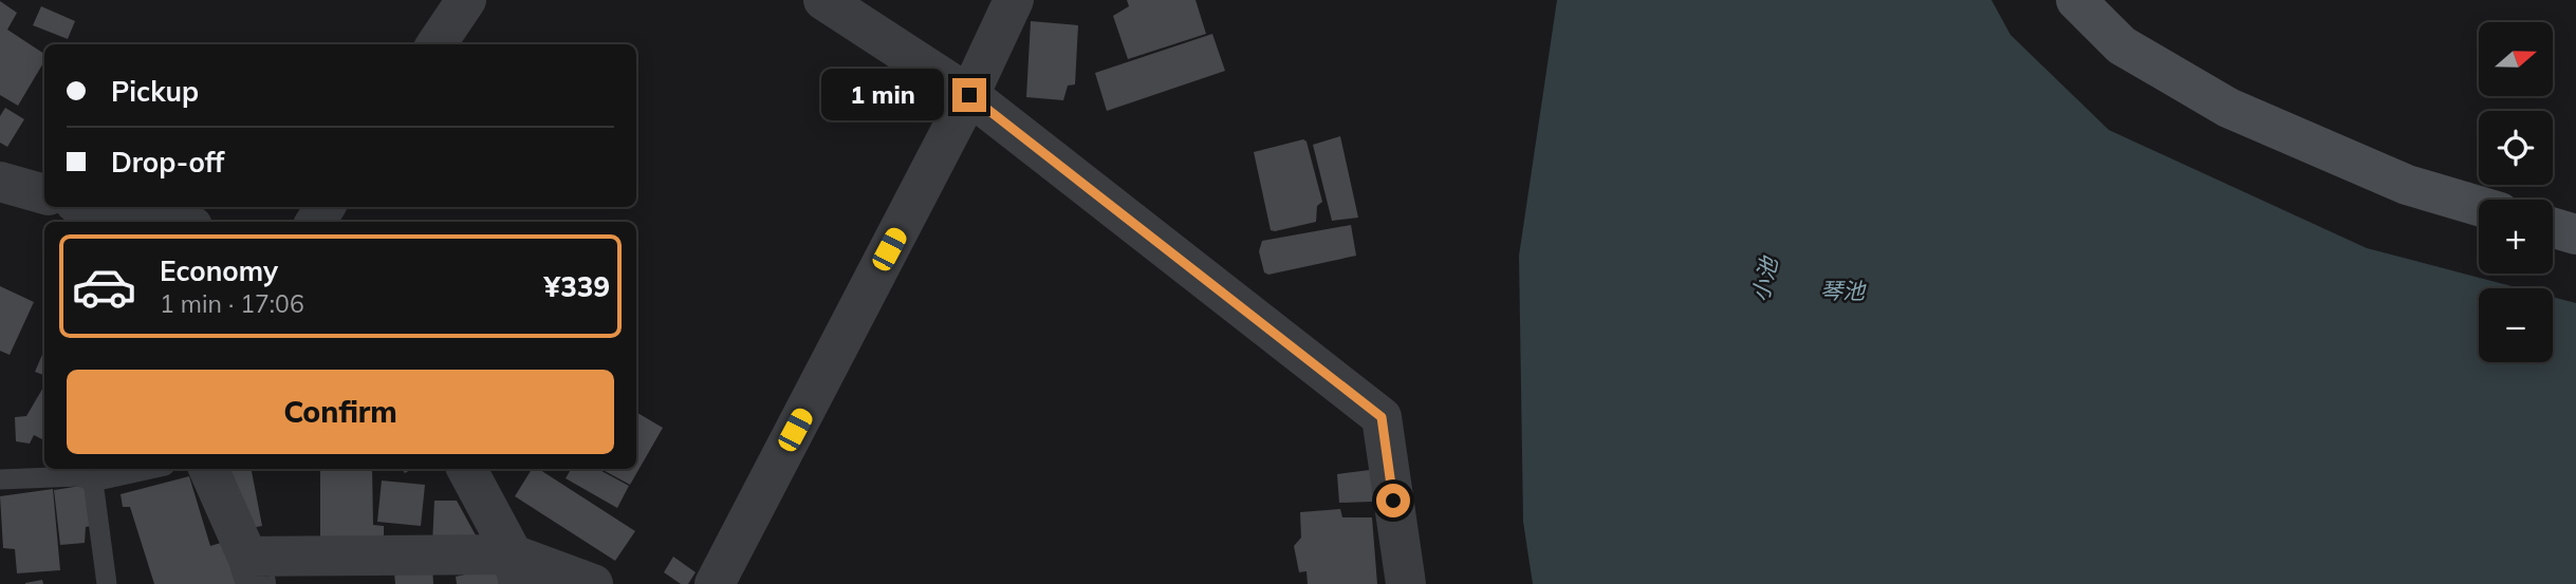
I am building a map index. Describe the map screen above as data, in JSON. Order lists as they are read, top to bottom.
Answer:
{
  "water": ["小池", "琴池"],
  "north": "right",
  "page": {
    "map_buttons": ["+", "−"],
    "banner": ["Pickup", "Drop-off"],
    "bubble": "1 min",
    "list": [
      {
        "name": "Economy",
        "note": "1 min · 17:06",
        "value": "¥339"
      }
    ],
    "buttons": "Confirm"
  }
}
